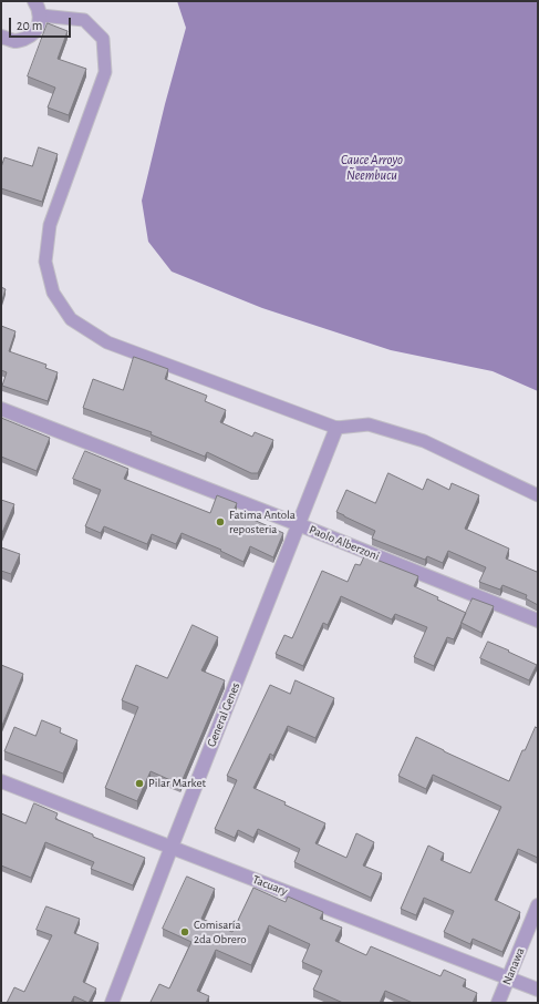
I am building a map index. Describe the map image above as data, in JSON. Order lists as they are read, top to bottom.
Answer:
{
  "streets": {
    "street": [
      "Paolo Alberzoni",
      "General Genes",
      "Tacuary",
      "Nanawa"
    ]
  },
  "crossings": [
    ["Paolo Alberzoni", "General Genes"],
    ["General Genes", "Tacuary"],
    ["Tacuary", "Nanawa"]
  ],
  "water": ["Cauce Arroyo Ñeembucu"],
  "places": ["Fatima Antola reposteria", "Pilar Market", "Comisaría 2da Obrero"],
  "scale_bar": "20 m"
}
